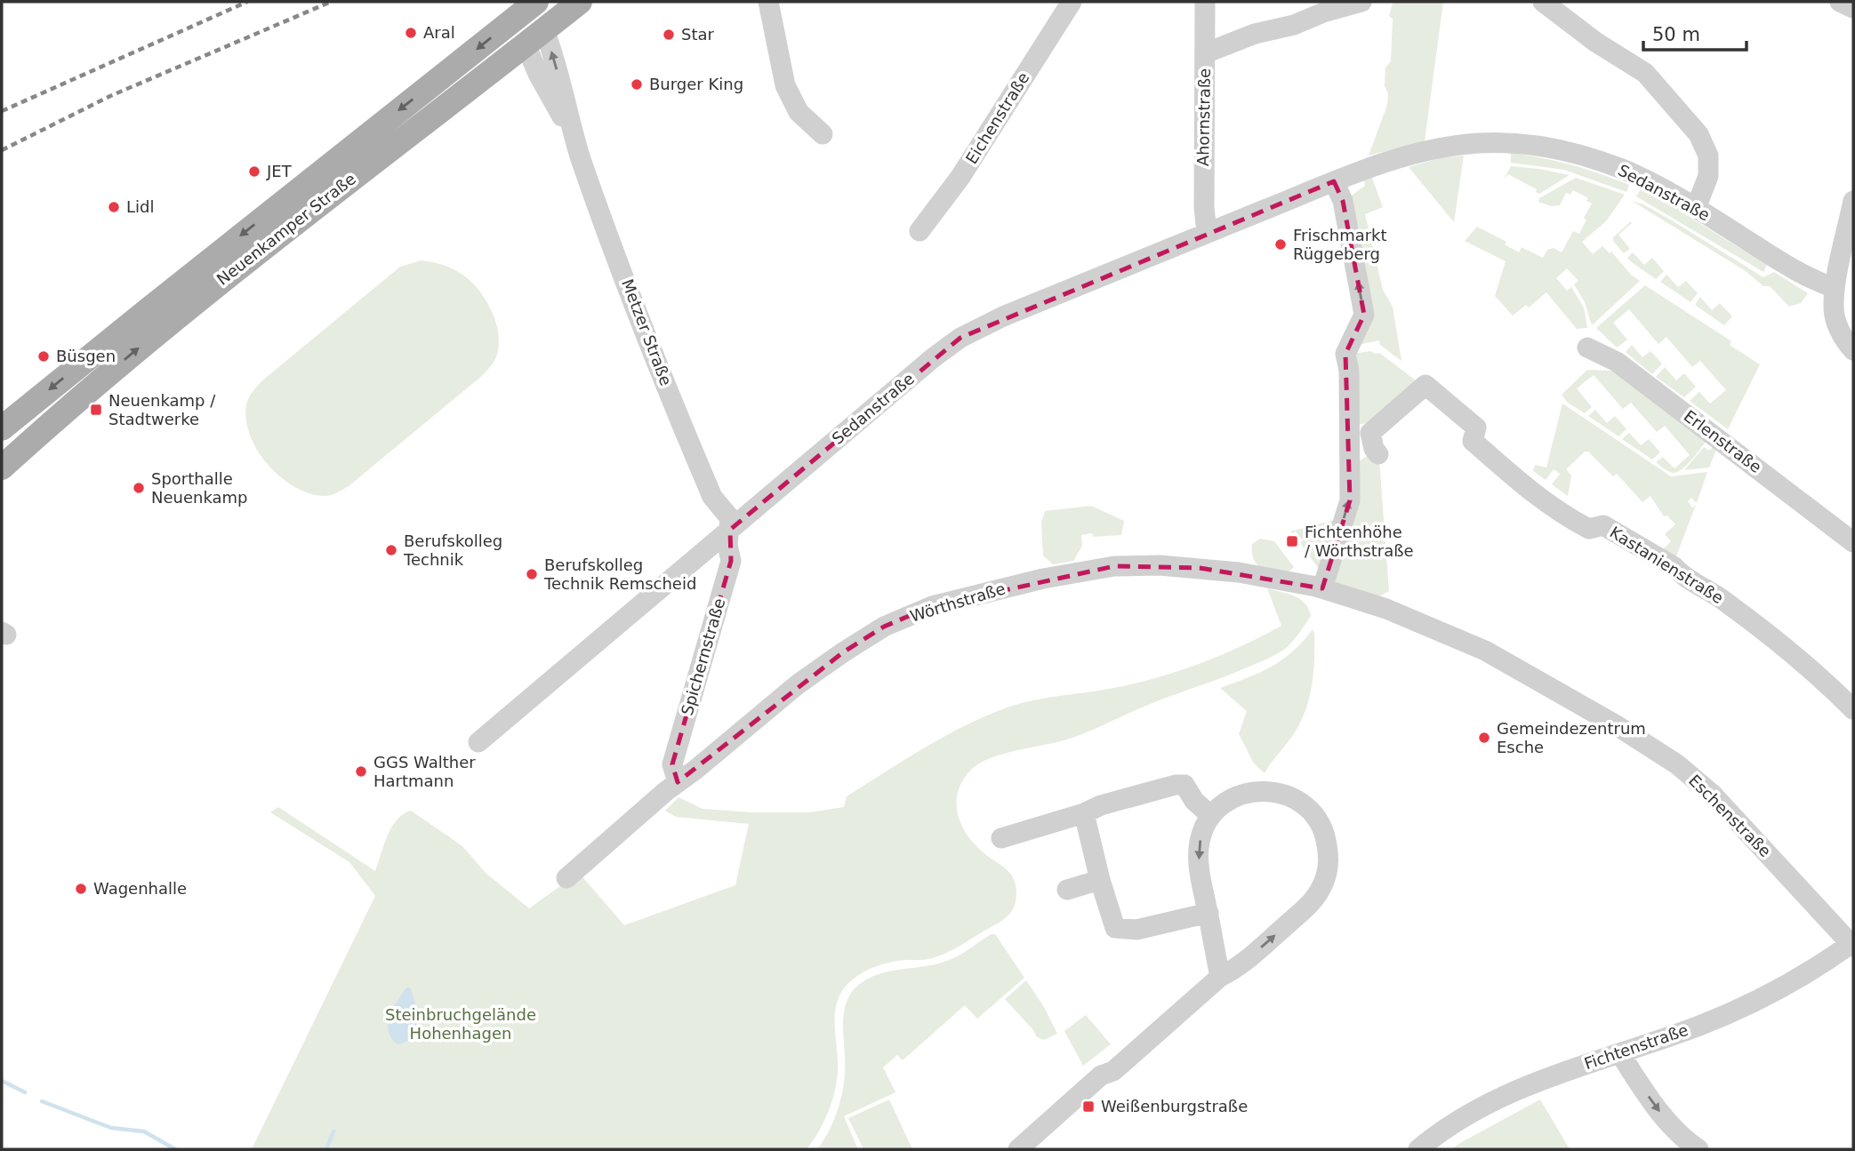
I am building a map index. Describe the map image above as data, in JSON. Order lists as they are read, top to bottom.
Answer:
{
  "streets": {
    "main road": ["Neuenkamper Straße"],
    "street": [
      "Ahornstraße",
      "Eichenstraße",
      "Sedanstraße",
      "Metzer Straße",
      "Erlenstraße",
      "Kastanienstraße",
      "Wörthstraße",
      "Spichernstraße",
      "Eschenstraße",
      "Fichtenstraße"
    ]
  },
  "crossings": [
    ["Ahornstraße", "Sedanstraße"],
    ["Sedanstraße", "Metzer Straße"],
    ["Sedanstraße", "Spichernstraße"],
    ["Neuenkamper Straße", "Metzer Straße"],
    ["Metzer Straße", "Spichernstraße"],
    ["Wörthstraße", "Spichernstraße"],
    ["Wörthstraße", "Eschenstraße"],
    ["Eschenstraße", "Fichtenstraße"]
  ],
  "parks": ["Steinbruchgelände Hohenhagen"],
  "places": {
    "other": [
      "Aral",
      "Star",
      "Burger King",
      "JET",
      "Lidl",
      "Frischmarkt Rüggeberg",
      "Büsgen",
      "Sporthalle Neuenkamp",
      "Berufskolleg Technik",
      "Berufskolleg Technik Remscheid",
      "Gemeindezentrum Esche",
      "GGS Walther Hartmann",
      "Wagenhalle"
    ],
    "transit": ["Neuenkamp / Stadtwerke", "Fichtenhöhe / Wörthstraße", "Weißenburgstraße"]
  },
  "scale_bar": "50 m"
}
